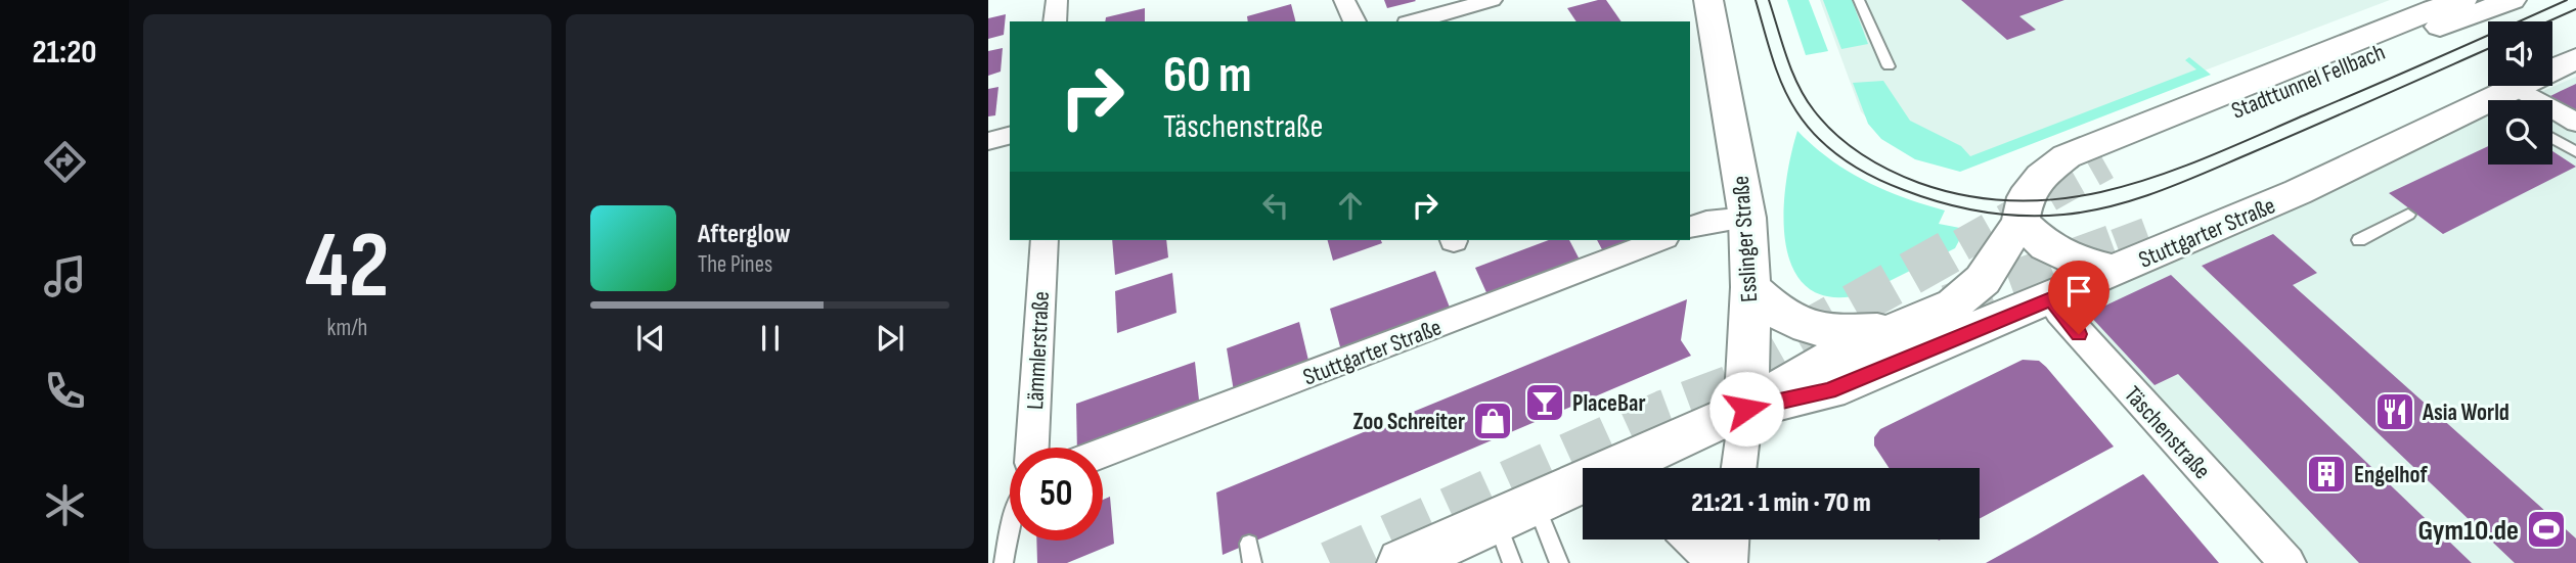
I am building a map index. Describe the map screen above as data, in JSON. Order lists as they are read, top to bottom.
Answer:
{
  "streets": {
    "main road": ["Stadttunnel Fellbach", "Stuttgarter Straße", "Esslinger Straße"],
    "street": ["Lämmlerstraße", "Täschenstraße"]
  },
  "crossings": [
    ["Stuttgarter Straße", "Esslinger Straße"],
    ["Stuttgarter Straße", "Täschenstraße"]
  ],
  "places": {
    "bar": ["PlaceBar"],
    "restaurant": ["Asia World"],
    "shop": ["Zoo Schreiter"],
    "building": ["Engelhof"],
    "sports": ["Gym10.de"]
  },
  "page": {
    "tabs": "21:20",
    "tile": ["42", "km/h"],
    "turn": ["60 m", "Täschenstraße"],
    "song": ["Afterglow", "The Pines"],
    "limit": "50",
    "trip": "21:21 · 1 min · 70 m"
  }
}
